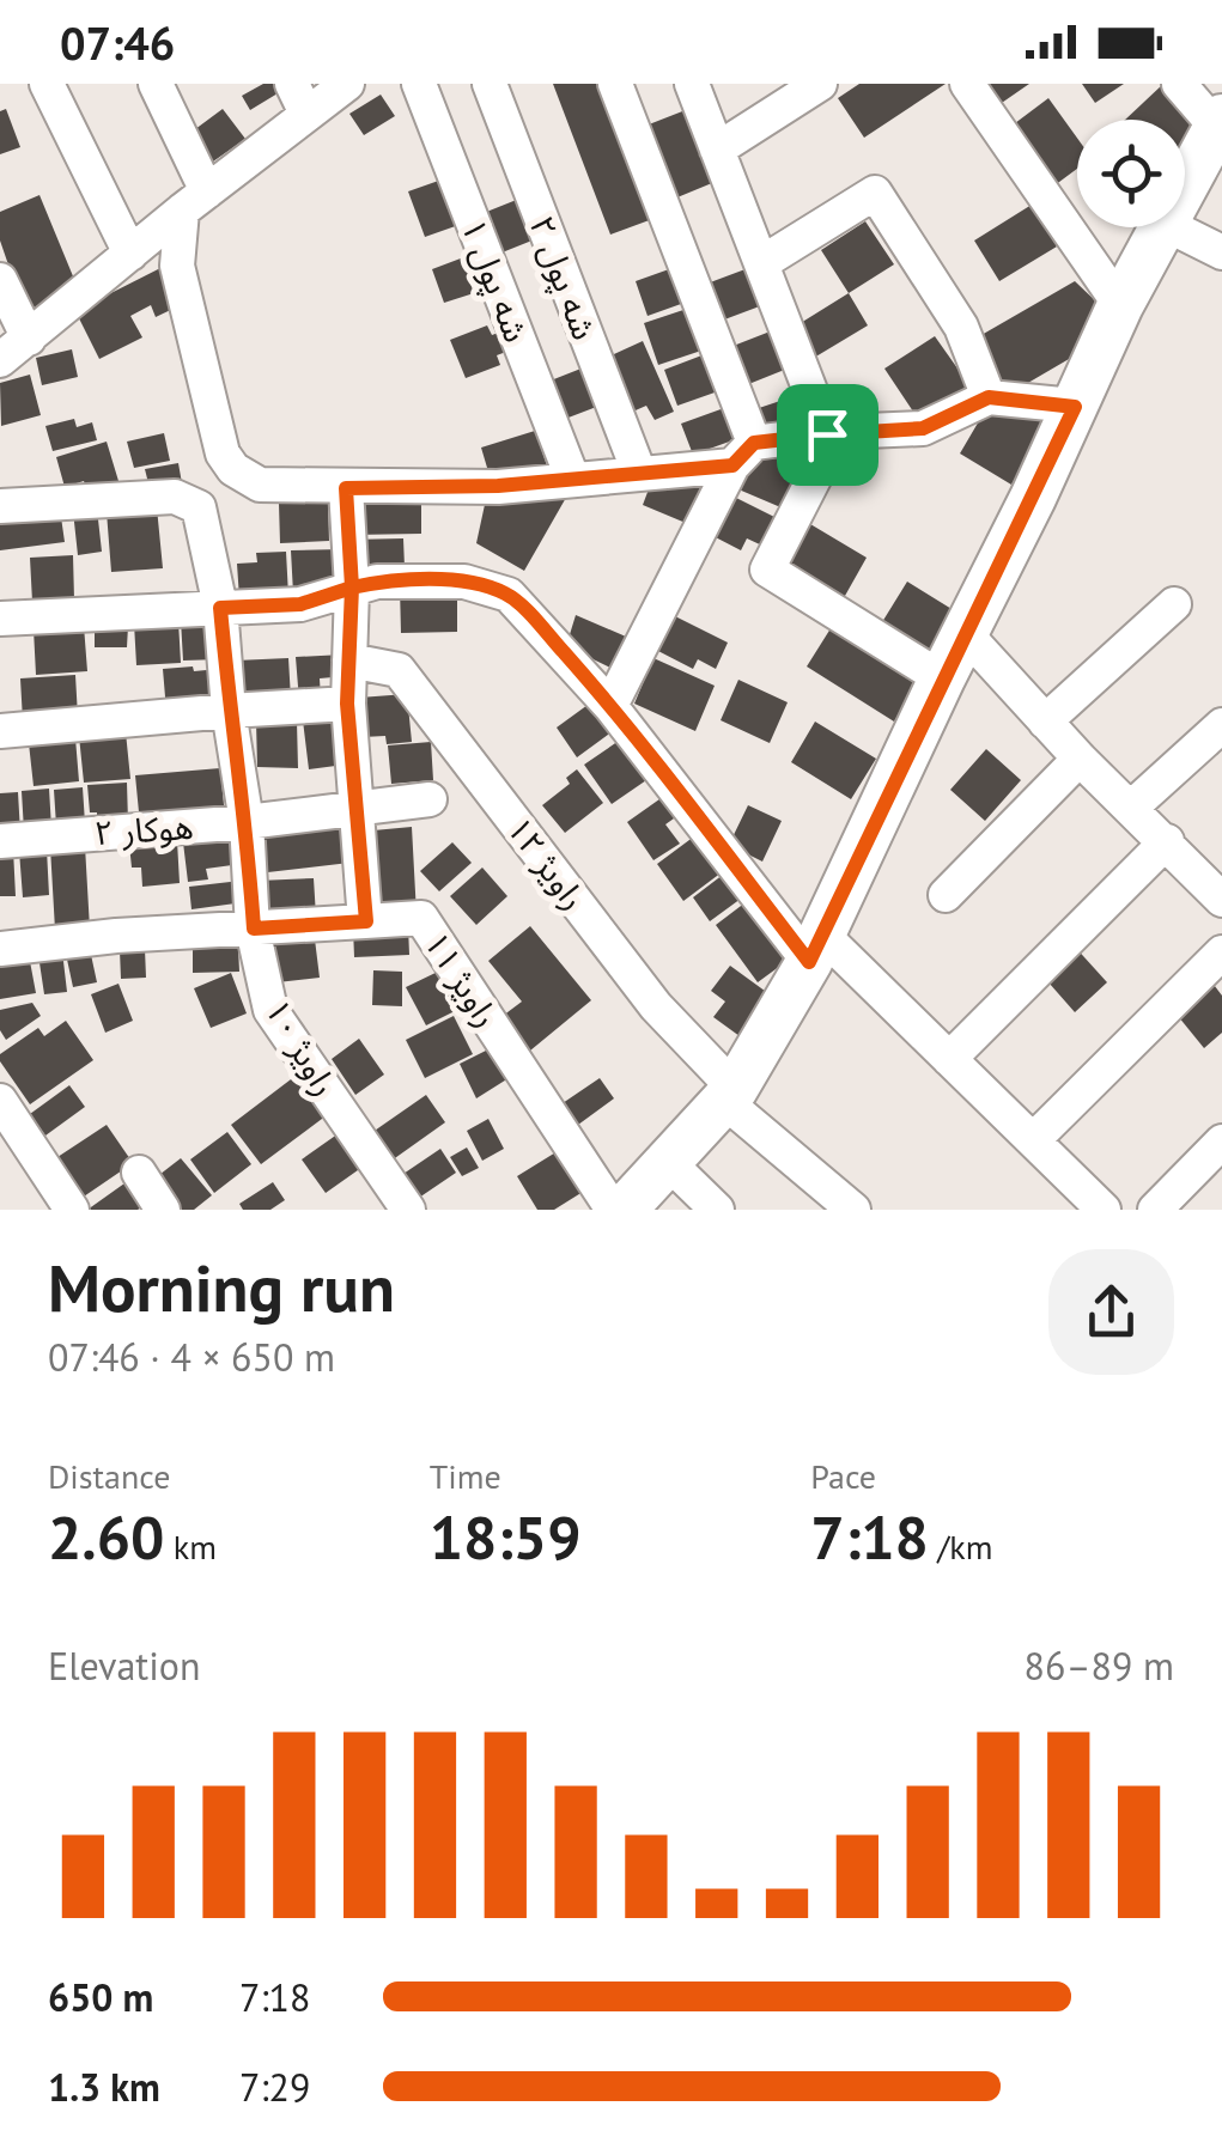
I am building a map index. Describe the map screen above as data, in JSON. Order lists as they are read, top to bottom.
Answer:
{
  "streets": {
    "street": [
      "شه پول ۲",
      "شه پول ۱",
      "هوکار ۲",
      "راویژ ۱۲",
      "راویژ ۱۱",
      "راویژ ۱۰"
    ]
  },
  "crossings": [
    ["هوکار ۲", "راویژ ۱۰"]
  ],
  "page": {
    "status": "07:46",
    "heading": ["Morning run", "07:46 · 4 × 650 m"],
    "stats": [
      ["Distance", "2.60 km"],
      ["Time", "18:59"],
      ["Pace", "7:18 /km"]
    ],
    "chart": ["Elevation", "86–89 m"],
    "list": [
      {
        "name": "650 m",
        "note": "7:18"
      },
      {
        "name": "1.3 km",
        "note": "7:29"
      }
    ]
  }
}
